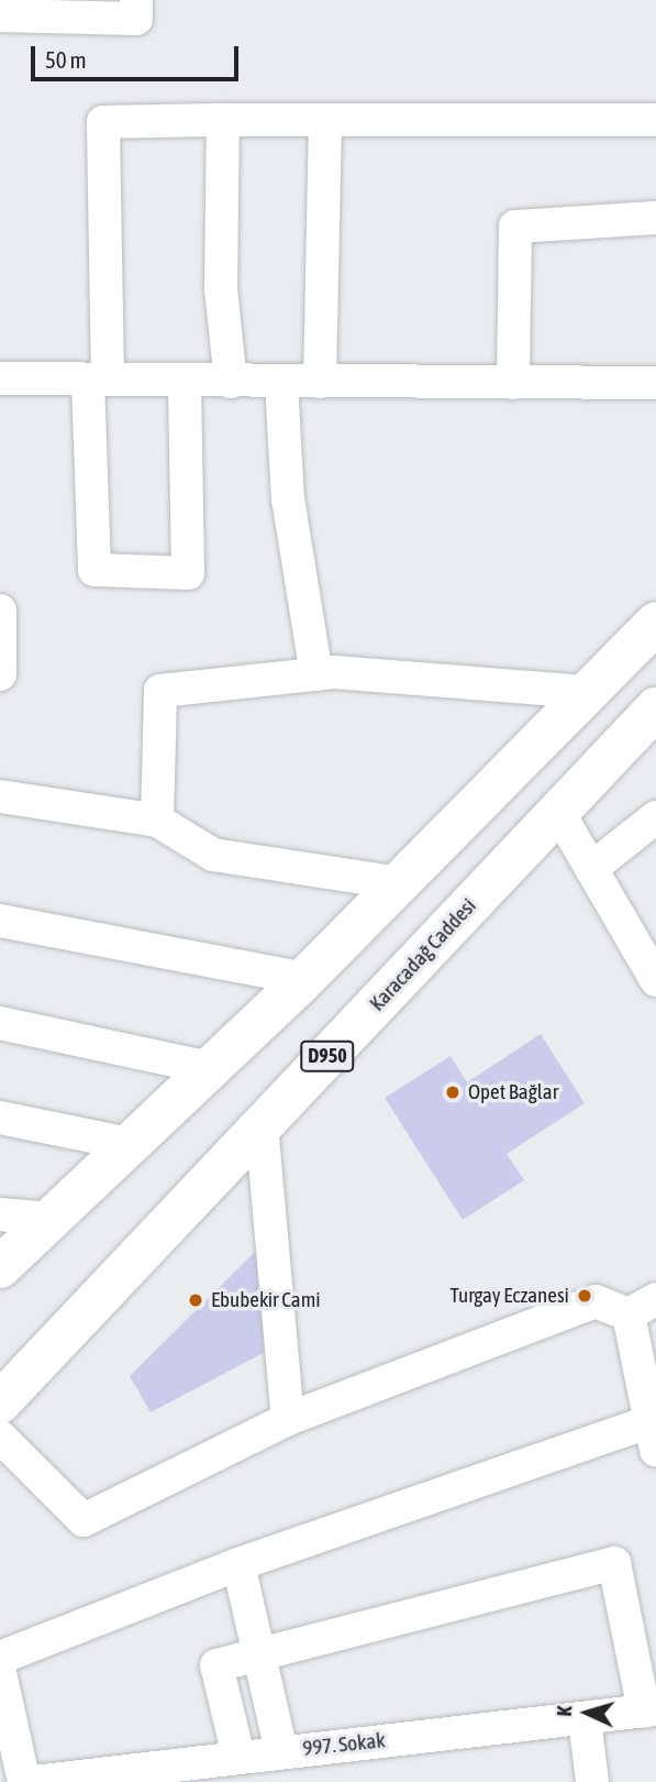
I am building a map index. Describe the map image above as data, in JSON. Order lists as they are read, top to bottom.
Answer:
{
  "streets": {
    "highway": ["Karacadağ Caddesi", "D950"],
    "street": ["997. Sokak"]
  },
  "places": ["Opet Bağlar", "Turgay Eczanesi", "Ebubekir Cami"],
  "scale_bar": "50 m",
  "north": "left"
}
